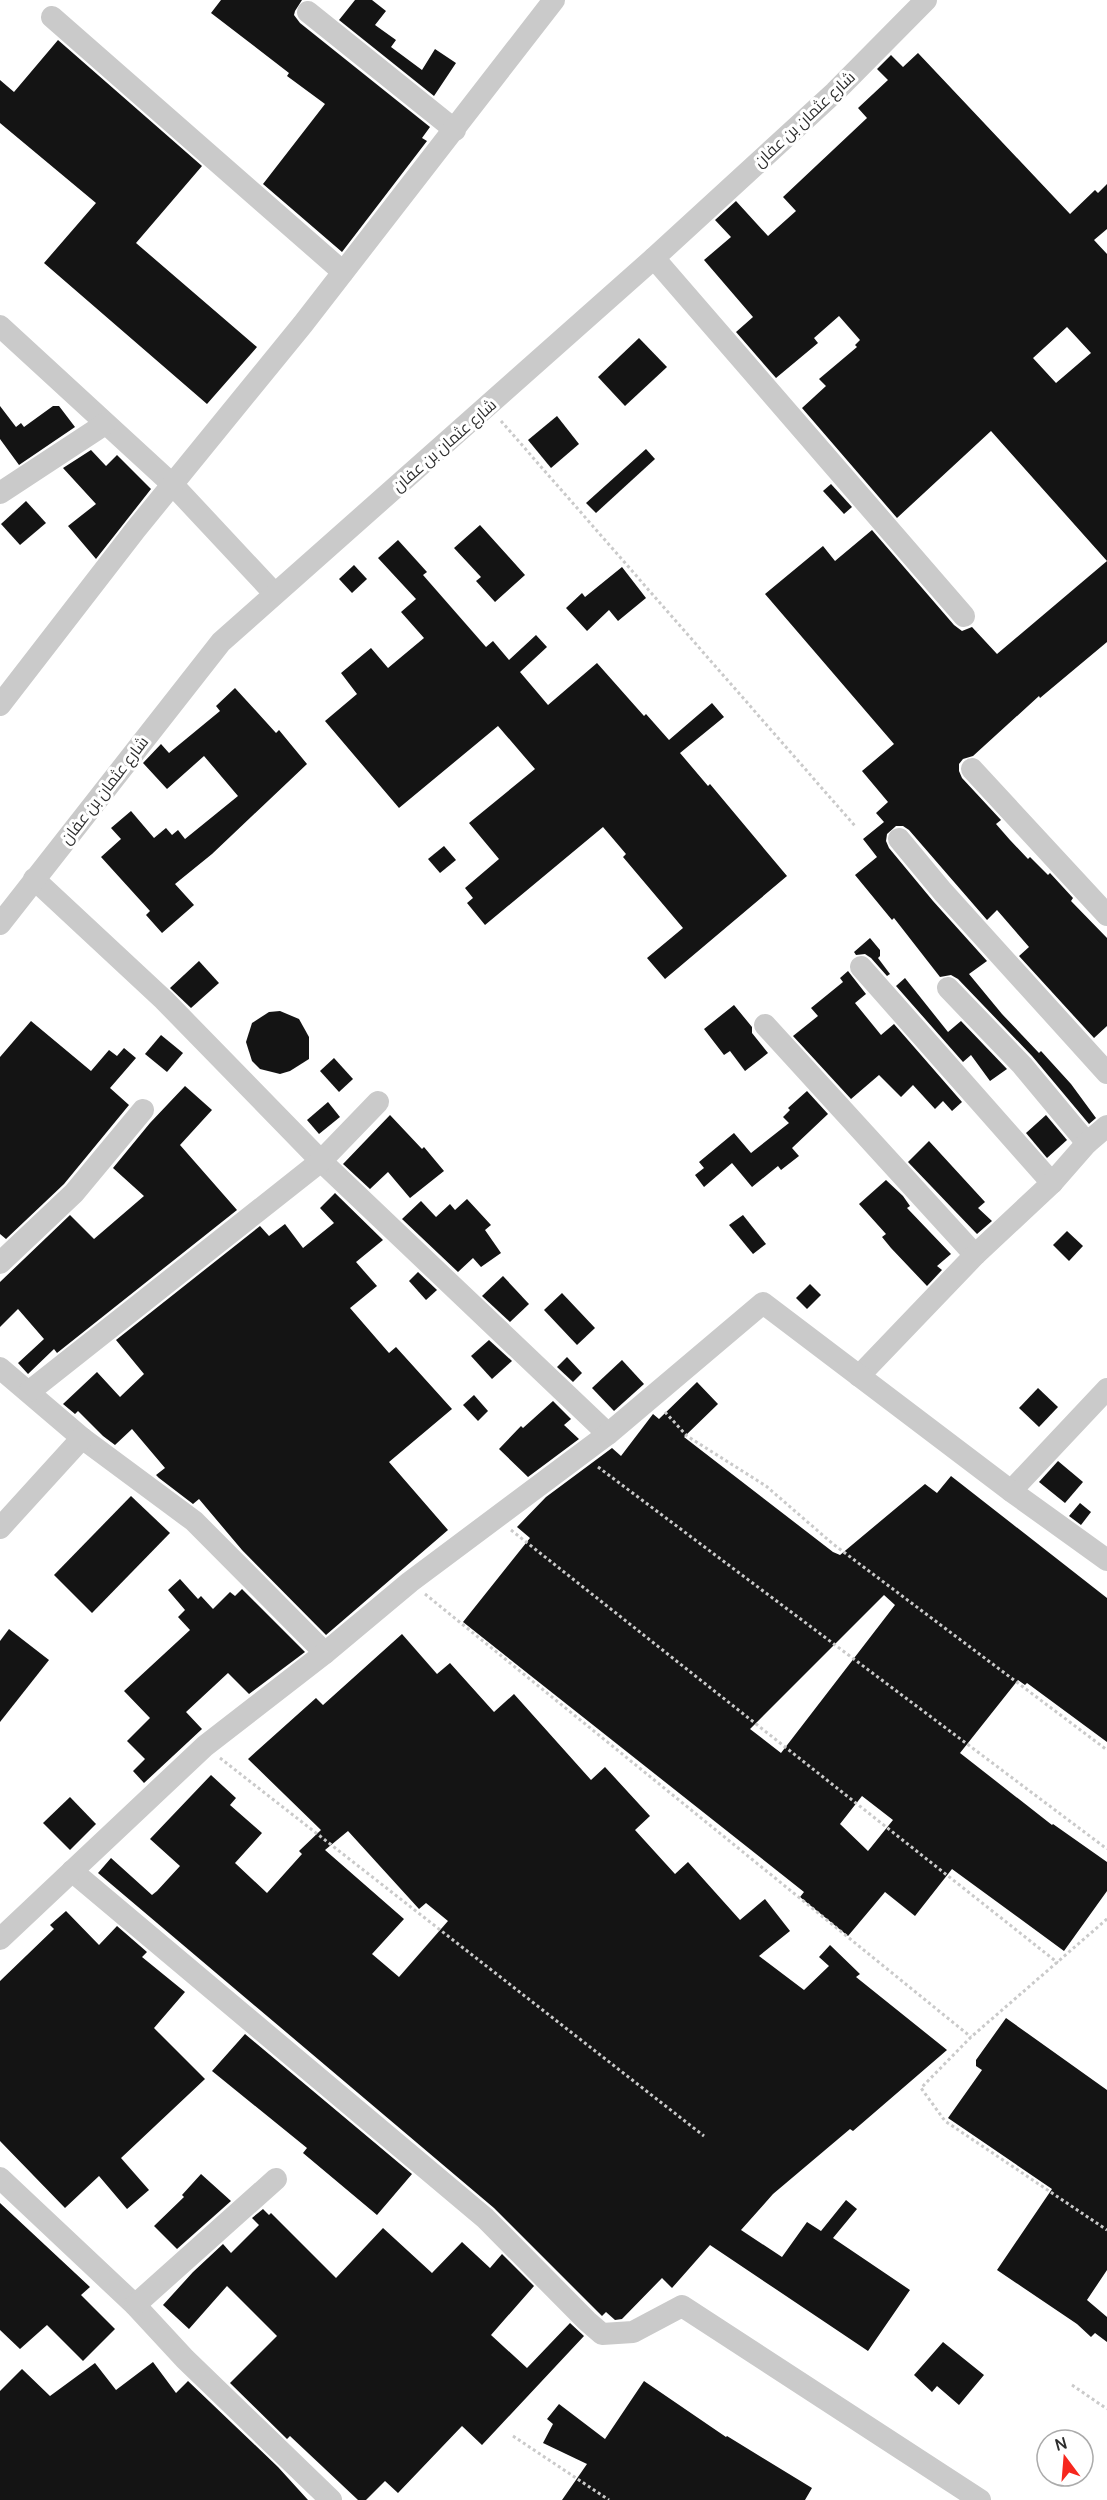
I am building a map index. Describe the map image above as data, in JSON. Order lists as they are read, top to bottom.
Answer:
{
  "streets": {
    "street": ["شارع عثمان بن عفان"]
  },
  "north": "top"
}
